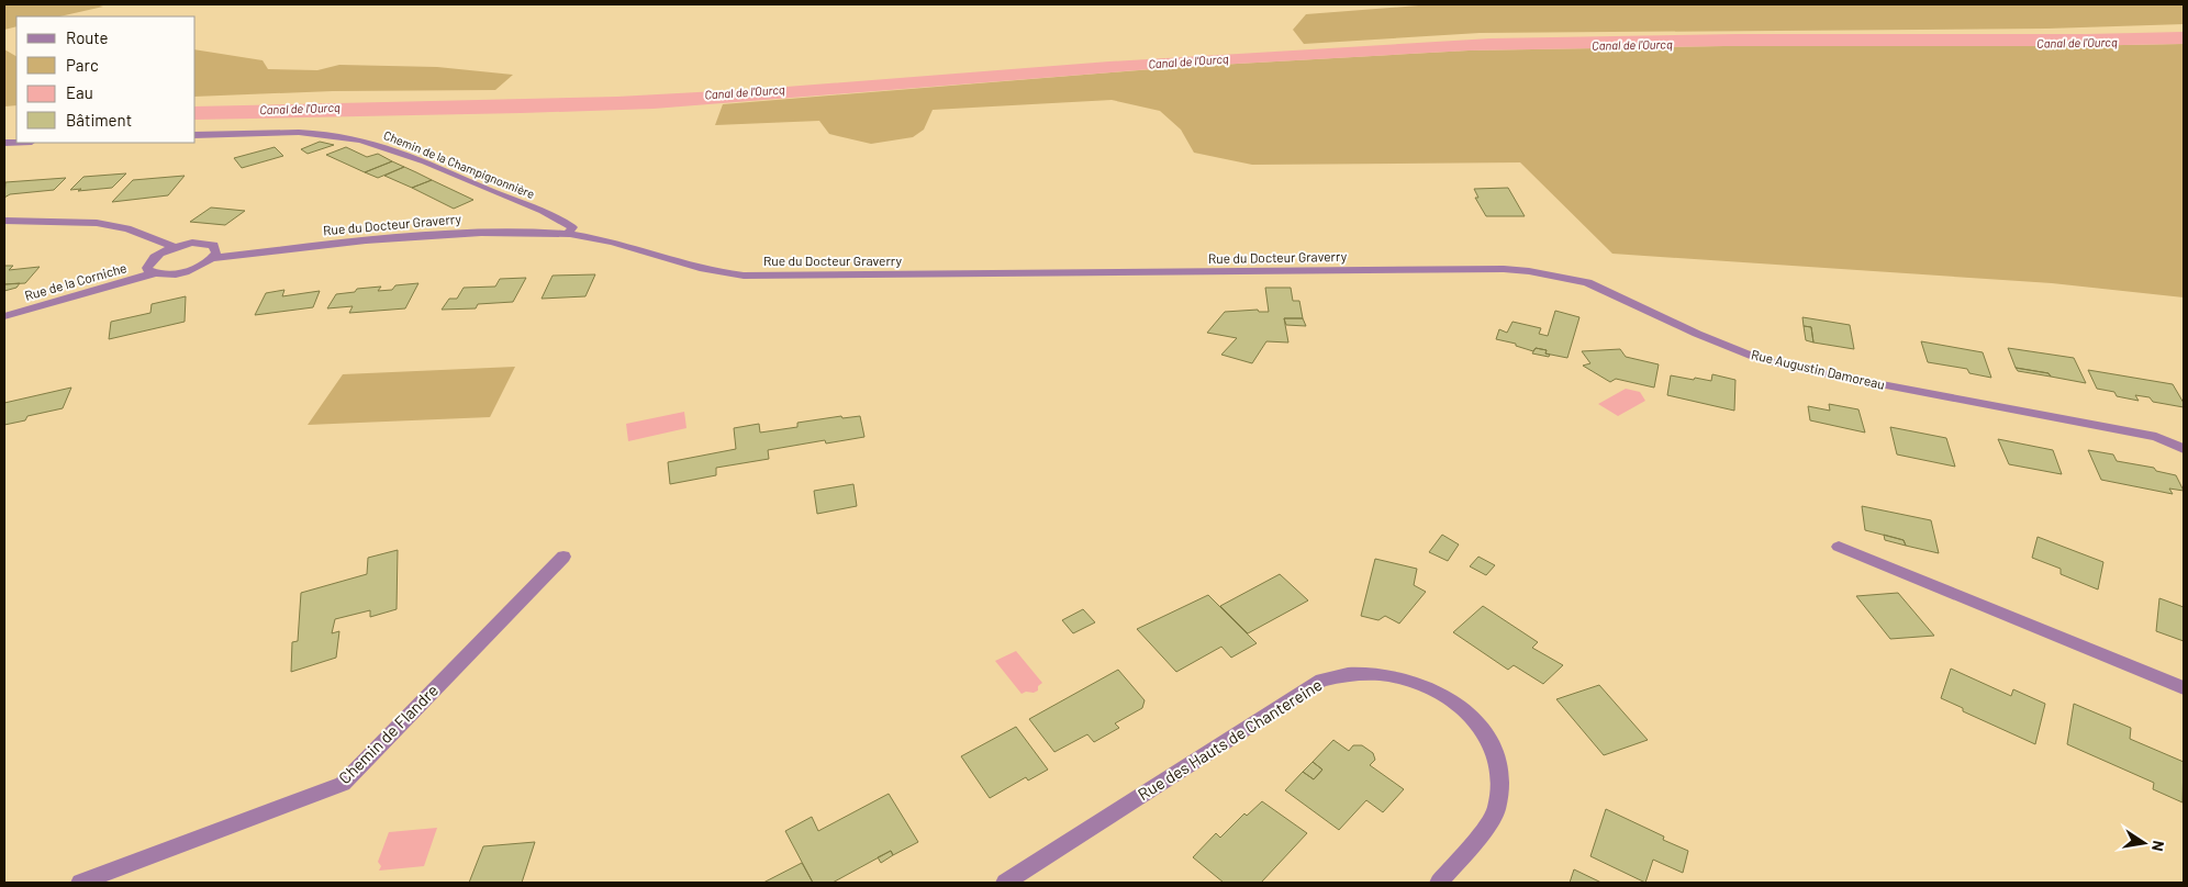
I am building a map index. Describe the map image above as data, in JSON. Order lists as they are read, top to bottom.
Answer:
{
  "streets": {
    "street": [
      "Chemin de la Champignonnière",
      "Rue du Docteur Graverry",
      "Rue de la Corniche",
      "Rue Augustin Damoreau",
      "Chemin de Flandre",
      "Rue des Hauts de Chantereine"
    ]
  },
  "crossings": [
    ["Chemin de la Champignonnière", "Rue du Docteur Graverry"],
    ["Rue du Docteur Graverry", "Rue de la Corniche"],
    ["Rue du Docteur Graverry", "Rue Augustin Damoreau"]
  ],
  "water": ["Canal de l'Ourcq"],
  "legend": [
    "Route",
    "Parc",
    "Eau",
    "Bâtiment"
  ],
  "north": "right"
}
